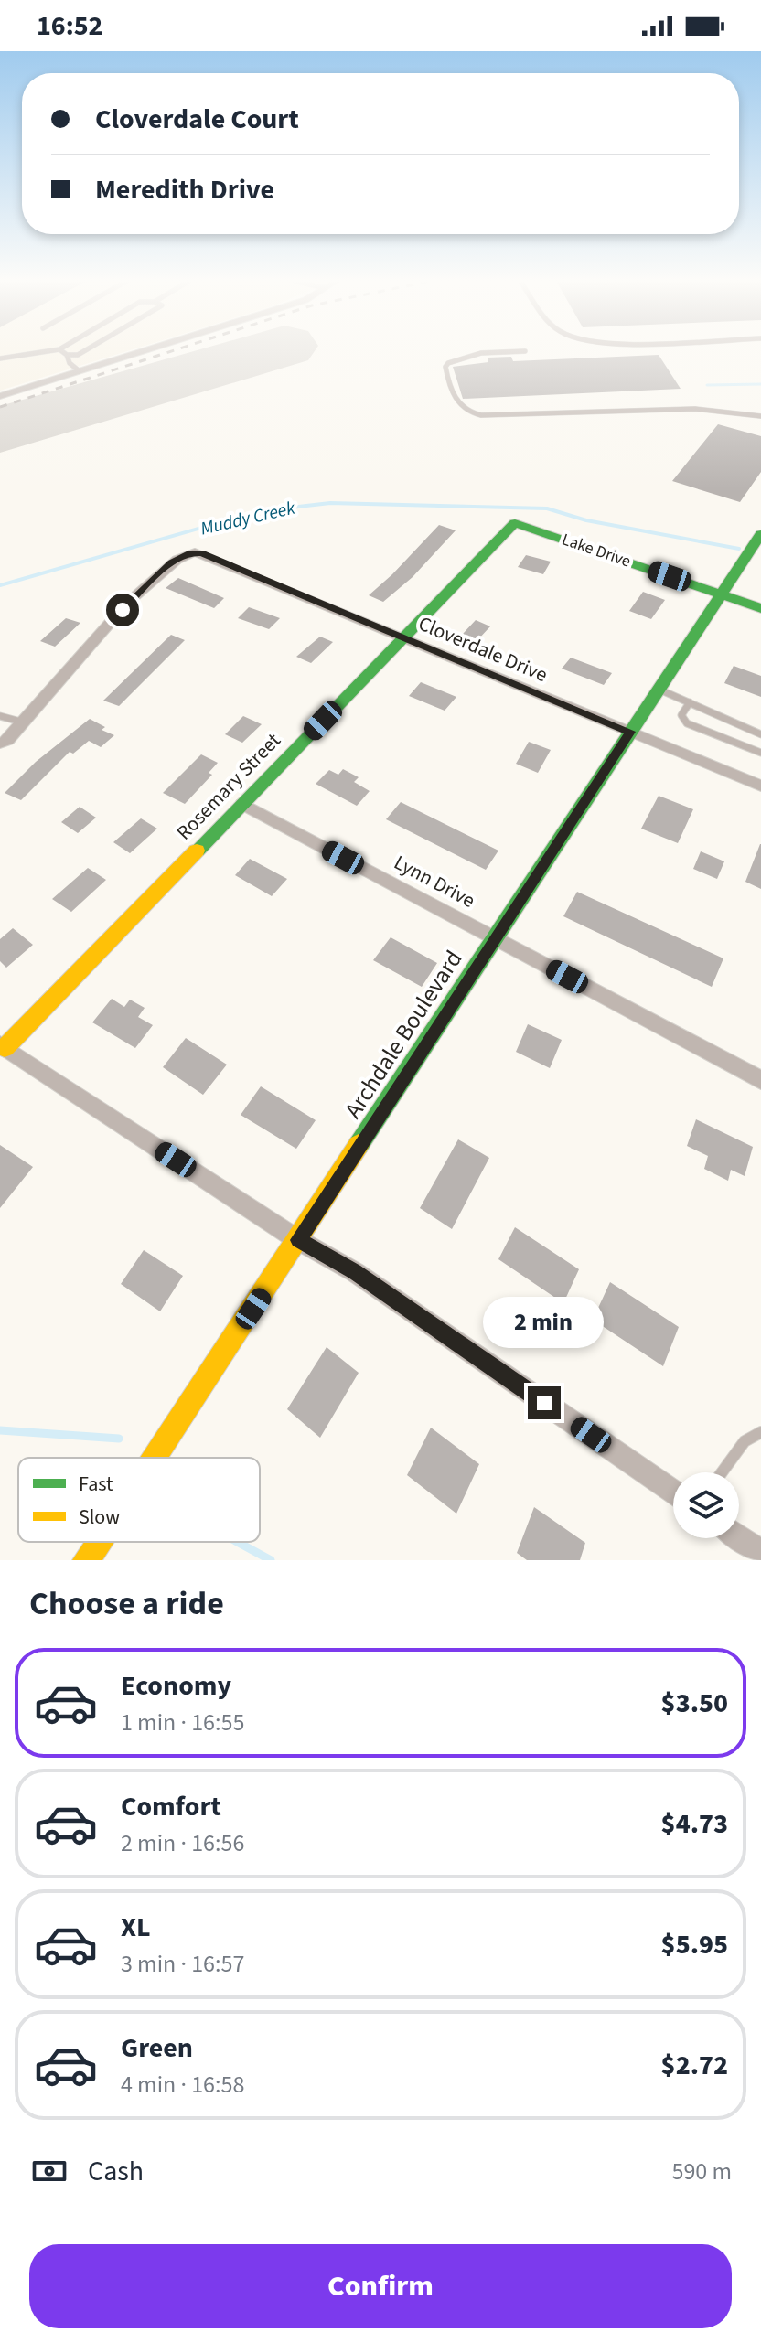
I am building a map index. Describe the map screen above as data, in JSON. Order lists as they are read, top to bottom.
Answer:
{
  "streets": {
    "street": [
      "Lake Drive",
      "Cloverdale Drive",
      "Rosemary Street",
      "Lynn Drive",
      "Archdale Boulevard"
    ]
  },
  "crossings": [
    ["Lake Drive", "Rosemary Street"],
    ["Lake Drive", "Archdale Boulevard"],
    ["Cloverdale Drive", "Rosemary Street"],
    ["Cloverdale Drive", "Archdale Boulevard"],
    ["Rosemary Street", "Lynn Drive"],
    ["Lynn Drive", "Archdale Boulevard"]
  ],
  "water": ["Muddy Creek"],
  "legend": ["Fast", "Slow"],
  "page": {
    "status": "16:52",
    "banner": ["Cloverdale Court", "Meredith Drive"],
    "bubble": "2 min",
    "heading": "Choose a ride",
    "list": [
      {
        "name": "Economy",
        "note": "1 min · 16:55",
        "value": "$3.50"
      },
      {
        "name": "Comfort",
        "note": "2 min · 16:56",
        "value": "$4.73"
      },
      {
        "name": "XL",
        "note": "3 min · 16:57",
        "value": "$5.95"
      },
      {
        "name": "Green",
        "note": "4 min · 16:58",
        "value": "$2.72"
      }
    ],
    "pay": ["Cash", "590 m"],
    "buttons": "Confirm"
  }
}
